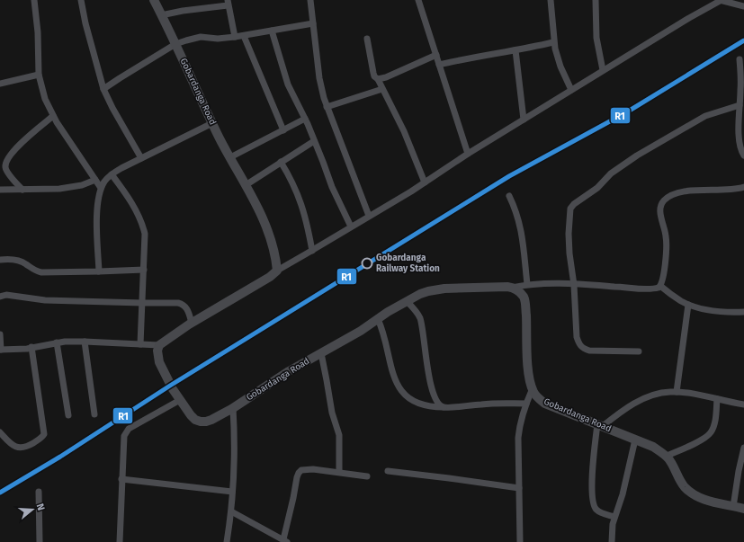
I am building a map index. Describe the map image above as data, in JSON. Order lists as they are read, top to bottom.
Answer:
{
  "streets": {
    "main road": ["Gobardanga Road"]
  },
  "places": ["Gobardanga Railway Station"],
  "lines": ["transit line R1"],
  "north": "right"
}
